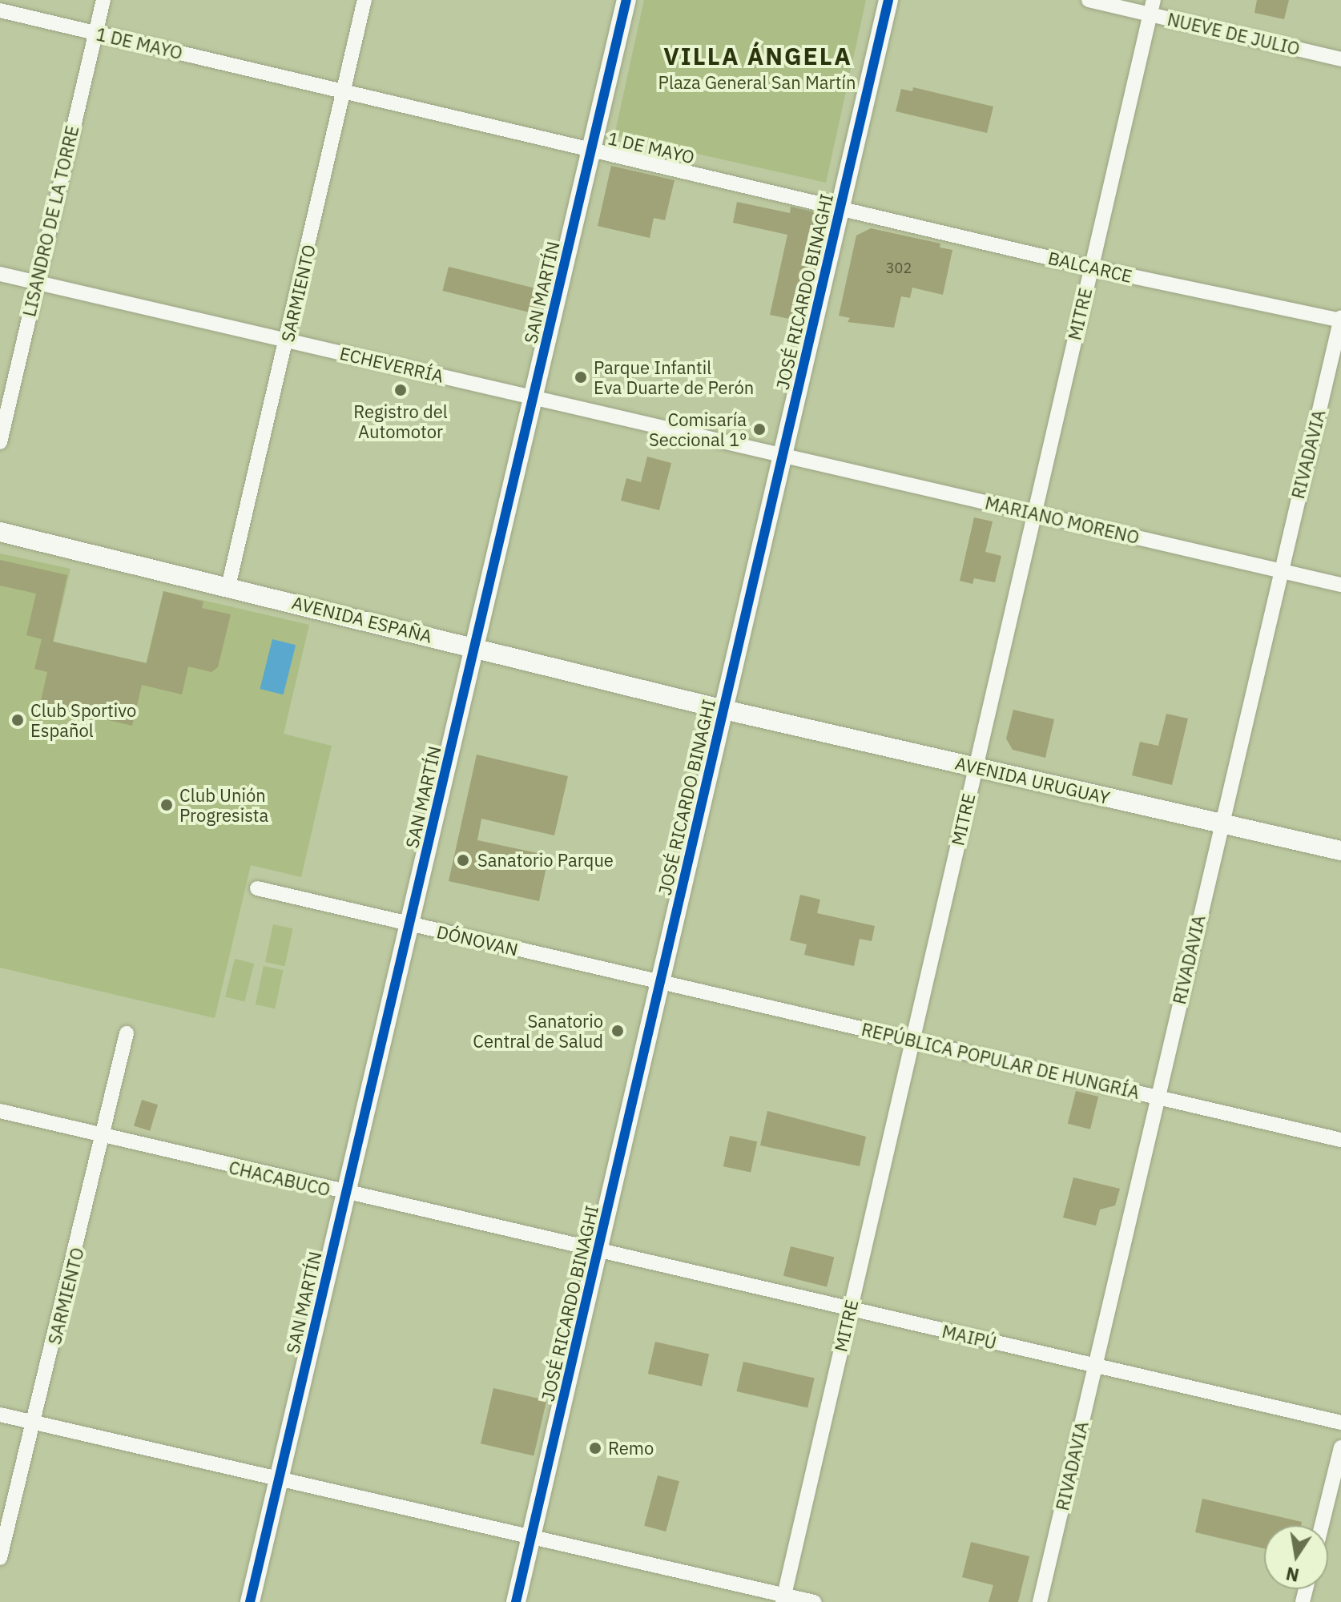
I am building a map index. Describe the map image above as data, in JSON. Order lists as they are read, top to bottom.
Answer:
{
  "streets": {
    "street": [
      "NUEVE DE JULIO",
      "1 DE MAYO",
      "LISANDRO DE LA TORRE",
      "BALCARCE",
      "JOSÉ RICARDO BINAGHI",
      "SAN MARTÍN",
      "SARMIENTO",
      "MITRE",
      "ECHEVERRÍA",
      "RIVADAVIA",
      "MARIANO MORENO",
      "AVENIDA ESPAÑA",
      "AVENIDA URUGUAY",
      "DÓNOVAN",
      "REPÚBLICA POPULAR DE HUNGRÍA",
      "CHACABUCO",
      "MAIPÚ"
    ]
  },
  "crossings": [
    ["NUEVE DE JULIO", "MITRE"],
    ["1 DE MAYO", "LISANDRO DE LA TORRE"],
    ["1 DE MAYO", "BALCARCE"],
    ["1 DE MAYO", "JOSÉ RICARDO BINAGHI"],
    ["1 DE MAYO", "SAN MARTÍN"],
    ["1 DE MAYO", "SARMIENTO"],
    ["LISANDRO DE LA TORRE", "ECHEVERRÍA"],
    ["BALCARCE", "JOSÉ RICARDO BINAGHI"],
    ["BALCARCE", "MITRE"],
    ["BALCARCE", "RIVADAVIA"],
    ["JOSÉ RICARDO BINAGHI", "ECHEVERRÍA"],
    ["JOSÉ RICARDO BINAGHI", "MARIANO MORENO"],
    ["JOSÉ RICARDO BINAGHI", "AVENIDA ESPAÑA"],
    ["JOSÉ RICARDO BINAGHI", "AVENIDA URUGUAY"],
    ["JOSÉ RICARDO BINAGHI", "DÓNOVAN"],
    ["JOSÉ RICARDO BINAGHI", "REPÚBLICA POPULAR DE HUNGRÍA"],
    ["JOSÉ RICARDO BINAGHI", "CHACABUCO"],
    ["JOSÉ RICARDO BINAGHI", "MAIPÚ"],
    ["SAN MARTÍN", "ECHEVERRÍA"],
    ["SAN MARTÍN", "AVENIDA ESPAÑA"],
    ["SAN MARTÍN", "DÓNOVAN"],
    ["SAN MARTÍN", "CHACABUCO"],
    ["SARMIENTO", "ECHEVERRÍA"],
    ["SARMIENTO", "AVENIDA ESPAÑA"],
    ["SARMIENTO", "CHACABUCO"],
    ["MITRE", "MARIANO MORENO"],
    ["MITRE", "AVENIDA URUGUAY"],
    ["MITRE", "REPÚBLICA POPULAR DE HUNGRÍA"],
    ["MITRE", "MAIPÚ"],
    ["ECHEVERRÍA", "MARIANO MORENO"],
    ["RIVADAVIA", "MARIANO MORENO"],
    ["RIVADAVIA", "AVENIDA URUGUAY"],
    ["RIVADAVIA", "REPÚBLICA POPULAR DE HUNGRÍA"],
    ["RIVADAVIA", "MAIPÚ"],
    ["AVENIDA ESPAÑA", "AVENIDA URUGUAY"],
    ["DÓNOVAN", "REPÚBLICA POPULAR DE HUNGRÍA"],
    ["CHACABUCO", "MAIPÚ"]
  ],
  "districts": ["VILLA ÁNGELA"],
  "parks": ["Plaza General San Martín"],
  "places": [
    "Parque Infantil Eva Duarte de Perón",
    "Registro del Automotor",
    "Comisaría Seccional 1º",
    "Club Sportivo Español",
    "Club Unión Progresista",
    "Sanatorio Parque",
    "Sanatorio Central de Salud",
    "Remo"
  ],
  "house_numbers": ["302"],
  "north": "bottom"
}
